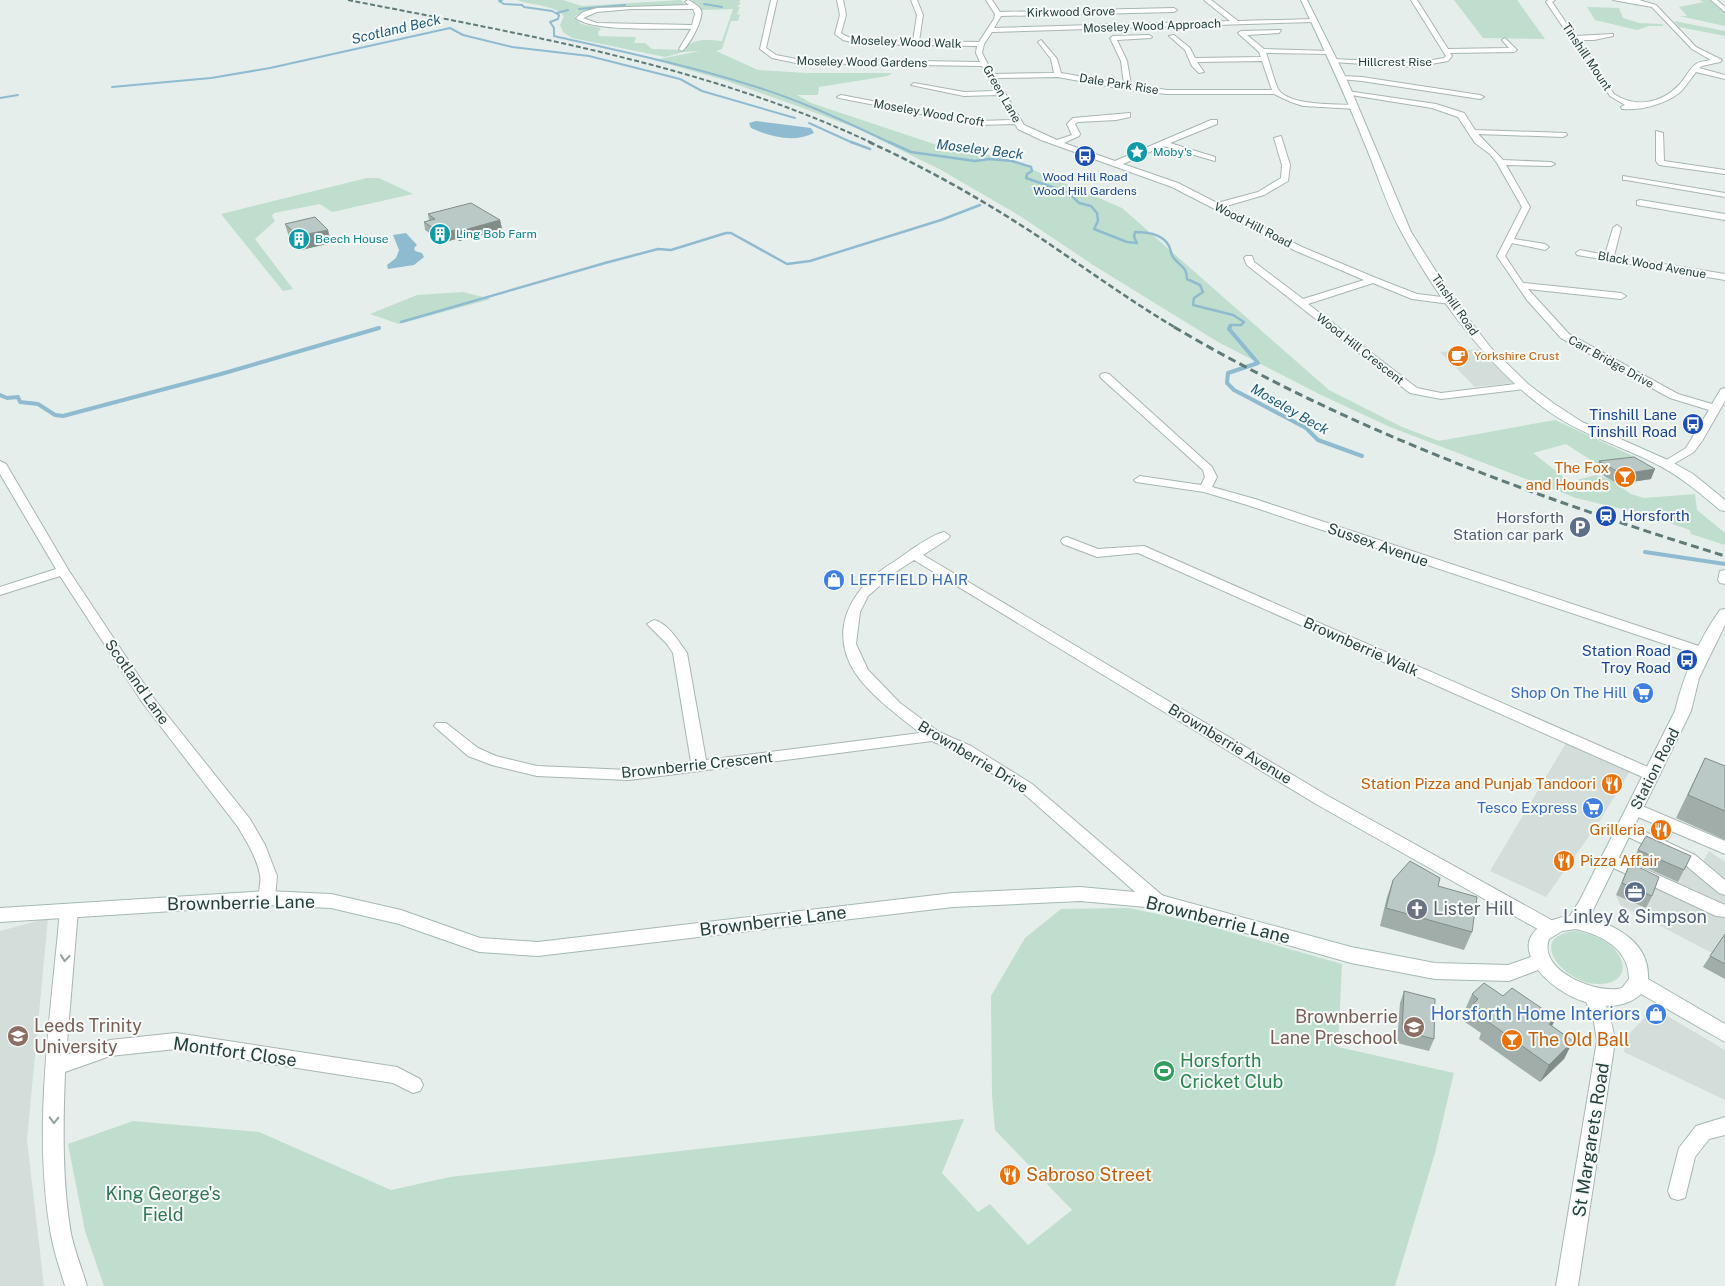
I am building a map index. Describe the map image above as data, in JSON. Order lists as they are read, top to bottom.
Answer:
{
  "streets": {
    "street": [
      "Kirkwood Grove",
      "Moseley Wood Approach",
      "Moseley Wood Walk",
      "Tinshill Mount",
      "Moseley Wood Gardens",
      "Hillcrest Rise",
      "Dale Park Rise",
      "Green Lane",
      "Moseley Wood Croft",
      "Wood Hill Road",
      "Black Wood Avenue",
      "Tinshill Road",
      "Wood Hill Crescent",
      "Carr Bridge Drive",
      "Sussex Avenue",
      "Brownberrie Walk",
      "Scotland Lane",
      "Brownberrie Avenue",
      "Brownberrie Drive",
      "Brownberrie Crescent",
      "Station Road",
      "Brownberrie Lane",
      "Montfort Close",
      "St Margarets Road"
    ]
  },
  "crossings": [
    ["Kirkwood Grove", "Green Lane"],
    ["Moseley Wood Approach", "Green Lane"],
    ["Moseley Wood Approach", "Tinshill Road"],
    ["Moseley Wood Walk", "Green Lane"],
    ["Moseley Wood Gardens", "Green Lane"],
    ["Hillcrest Rise", "Tinshill Road"],
    ["Dale Park Rise", "Green Lane"],
    ["Green Lane", "Moseley Wood Croft"],
    ["Green Lane", "Wood Hill Road"],
    ["Wood Hill Road", "Tinshill Road"],
    ["Wood Hill Road", "Wood Hill Crescent"],
    ["Tinshill Road", "Wood Hill Crescent"],
    ["Tinshill Road", "Carr Bridge Drive"],
    ["Sussex Avenue", "Station Road"],
    ["Brownberrie Walk", "Station Road"],
    ["Scotland Lane", "Brownberrie Lane"],
    ["Brownberrie Avenue", "Brownberrie Drive"],
    ["Brownberrie Avenue", "Station Road"],
    ["Brownberrie Avenue", "Brownberrie Lane"],
    ["Brownberrie Avenue", "St Margarets Road"],
    ["Brownberrie Drive", "Brownberrie Crescent"],
    ["Brownberrie Drive", "Brownberrie Lane"],
    ["Station Road", "Brownberrie Lane"],
    ["Station Road", "St Margarets Road"],
    ["Brownberrie Lane", "St Margarets Road"]
  ],
  "water": ["Scotland Beck", "Moseley Beck"],
  "parks": ["King George's Field"],
  "places": {
    "place": ["Moby's"],
    "bus stop": ["Wood Hill Road Wood Hill Gardens", "Tinshill Lane Tinshill Road", "Station Road Troy Road"],
    "building": ["Ling Bob Farm", "Beech House"],
    "cafe": ["Yorkshire Crust"],
    "bar": ["The Fox and Hounds", "The Old Ball"],
    "station": ["Horsforth"],
    "parking": ["Horsforth Station car park"],
    "shop": ["LEFTFIELD HAIR", "Horsforth Home Interiors"],
    "supermarket": ["Shop On The Hill", "Tesco Express"],
    "restaurant": [
      "Station Pizza and Punjab Tandoori",
      "Grilleria",
      "Pizza Affair",
      "Sabroso Street"
    ],
    "office": ["Linley & Simpson"],
    "church": ["Lister Hill"],
    "school or university": ["Brownberrie Lane Preschool", "Leeds Trinity University"],
    "sports": ["Horsforth Cricket Club"]
  }
}
